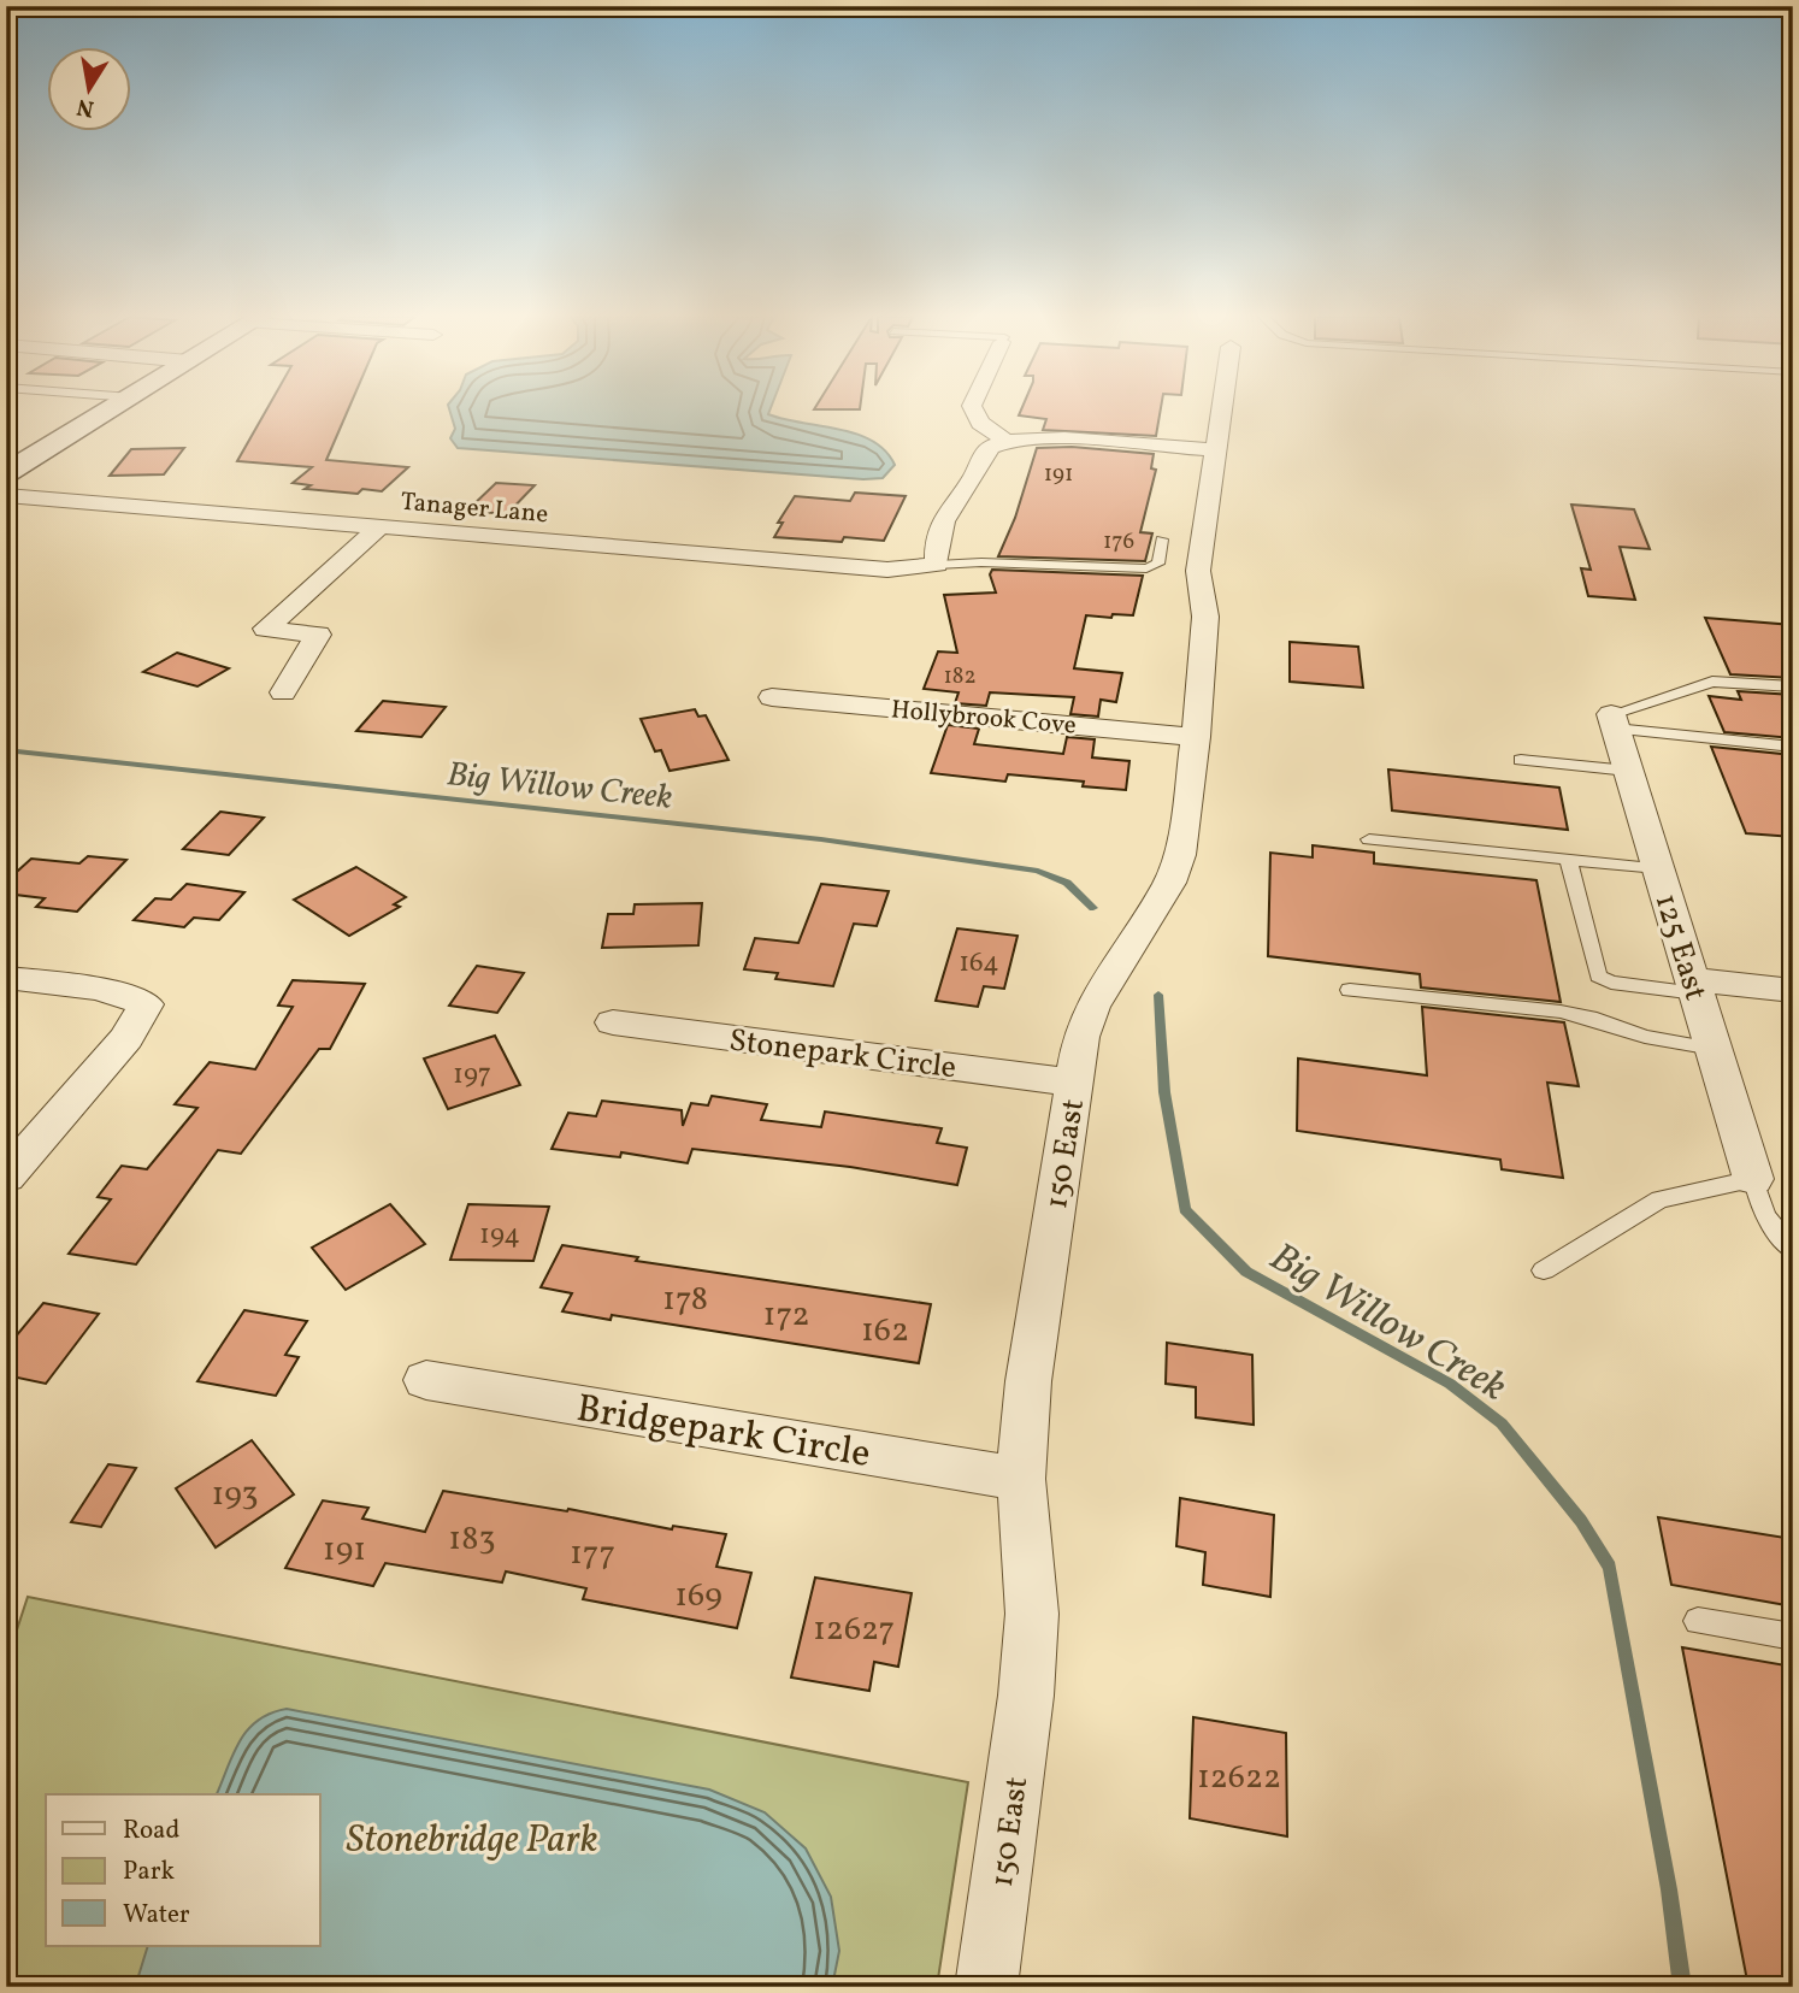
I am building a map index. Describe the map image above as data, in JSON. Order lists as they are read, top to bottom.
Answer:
{
  "streets": {
    "street": [
      "Tanager Lane",
      "Hollybrook Cove",
      "125 East",
      "Stonepark Circle",
      "150 East",
      "Bridgepark Circle"
    ]
  },
  "crossings": [
    ["Hollybrook Cove", "150 East"],
    ["Stonepark Circle", "150 East"],
    ["150 East", "Bridgepark Circle"]
  ],
  "water": ["Big Willow Creek"],
  "parks": ["Stonebridge Park"],
  "house_numbers": [
    "191",
    "176",
    "182",
    "164",
    "197",
    "194",
    "178",
    "172",
    "162",
    "193",
    "183",
    "191",
    "177",
    "169",
    "12627",
    "12622"
  ],
  "legend": ["Road", "Park", "Water"],
  "north": "bottom"
}
